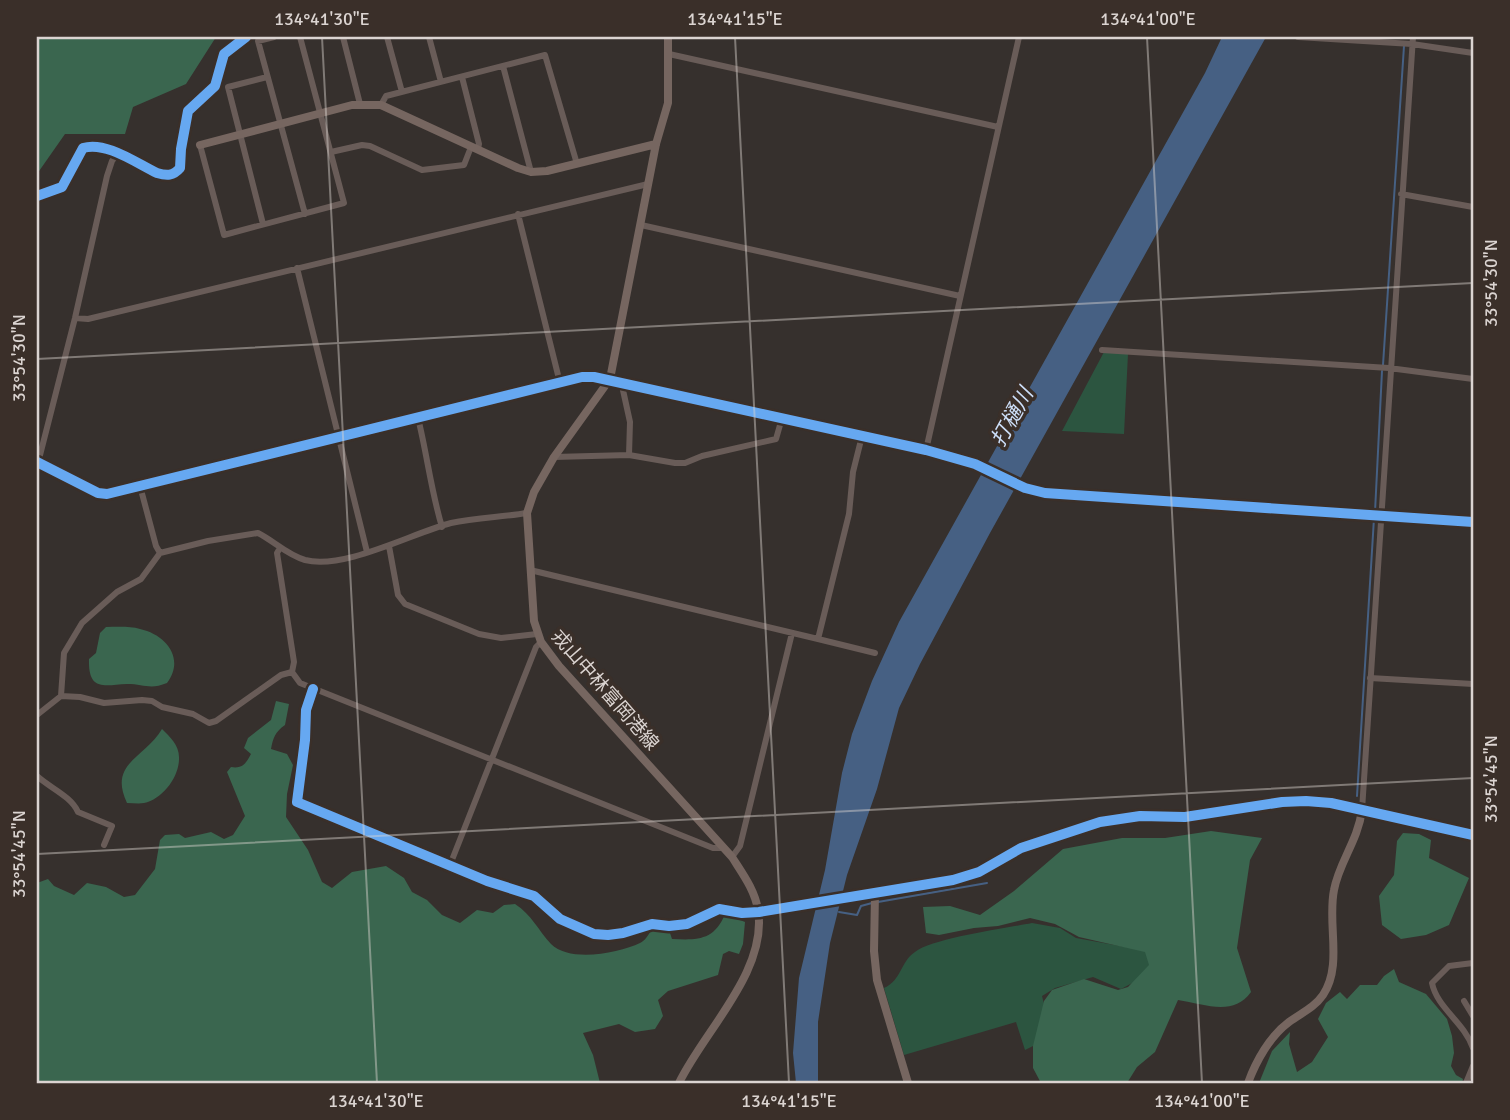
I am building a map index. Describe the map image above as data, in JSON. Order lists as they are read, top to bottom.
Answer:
{
  "streets": {
    "street": ["戎山中林富岡港線"]
  },
  "water": ["打樋川"],
  "coordinates": [
    "134°41'30\"E",
    "134°41'15\"E",
    "134°41'00\"E",
    "33°54'30\"N",
    "33°54'45\"N"
  ]
}
